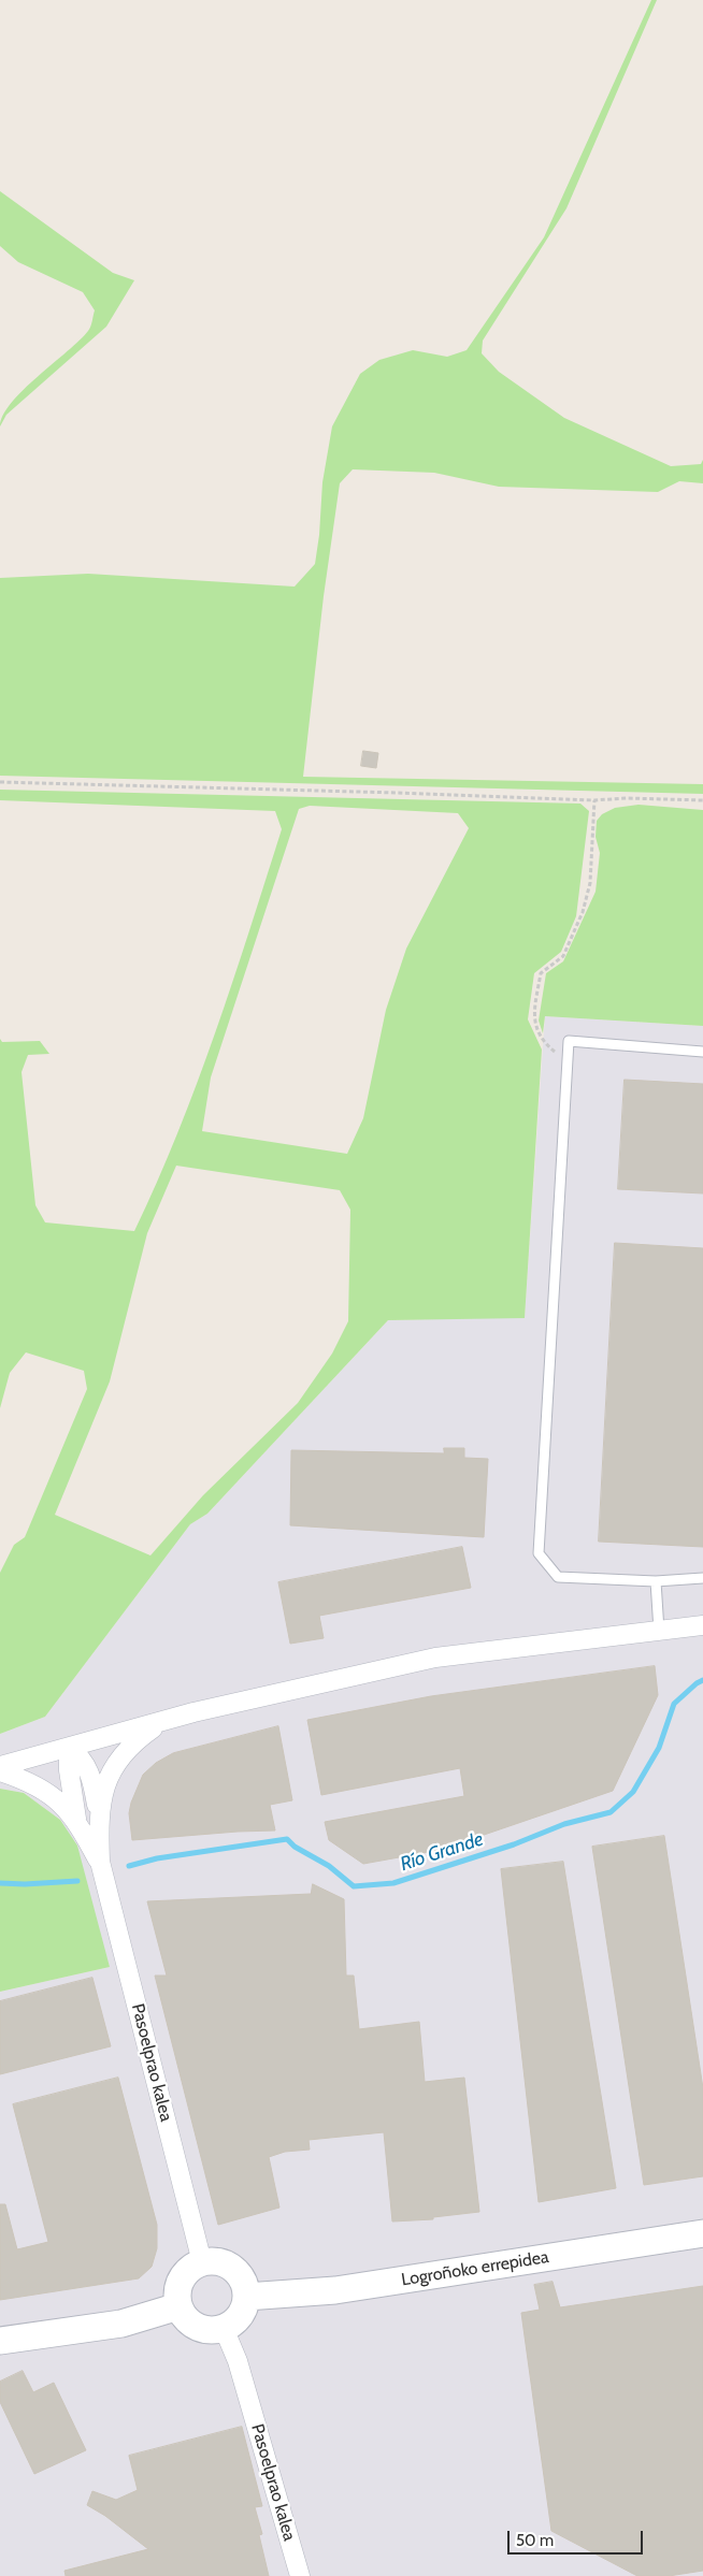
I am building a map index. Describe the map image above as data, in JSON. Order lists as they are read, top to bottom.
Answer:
{
  "streets": {
    "main road": ["Logroñoko errepidea"],
    "street": ["Pasoelprao kalea"]
  },
  "crossings": [
    ["Pasoelprao kalea", "Logroñoko errepidea"]
  ],
  "water": ["Río Grande"],
  "scale_bar": "50 m"
}
